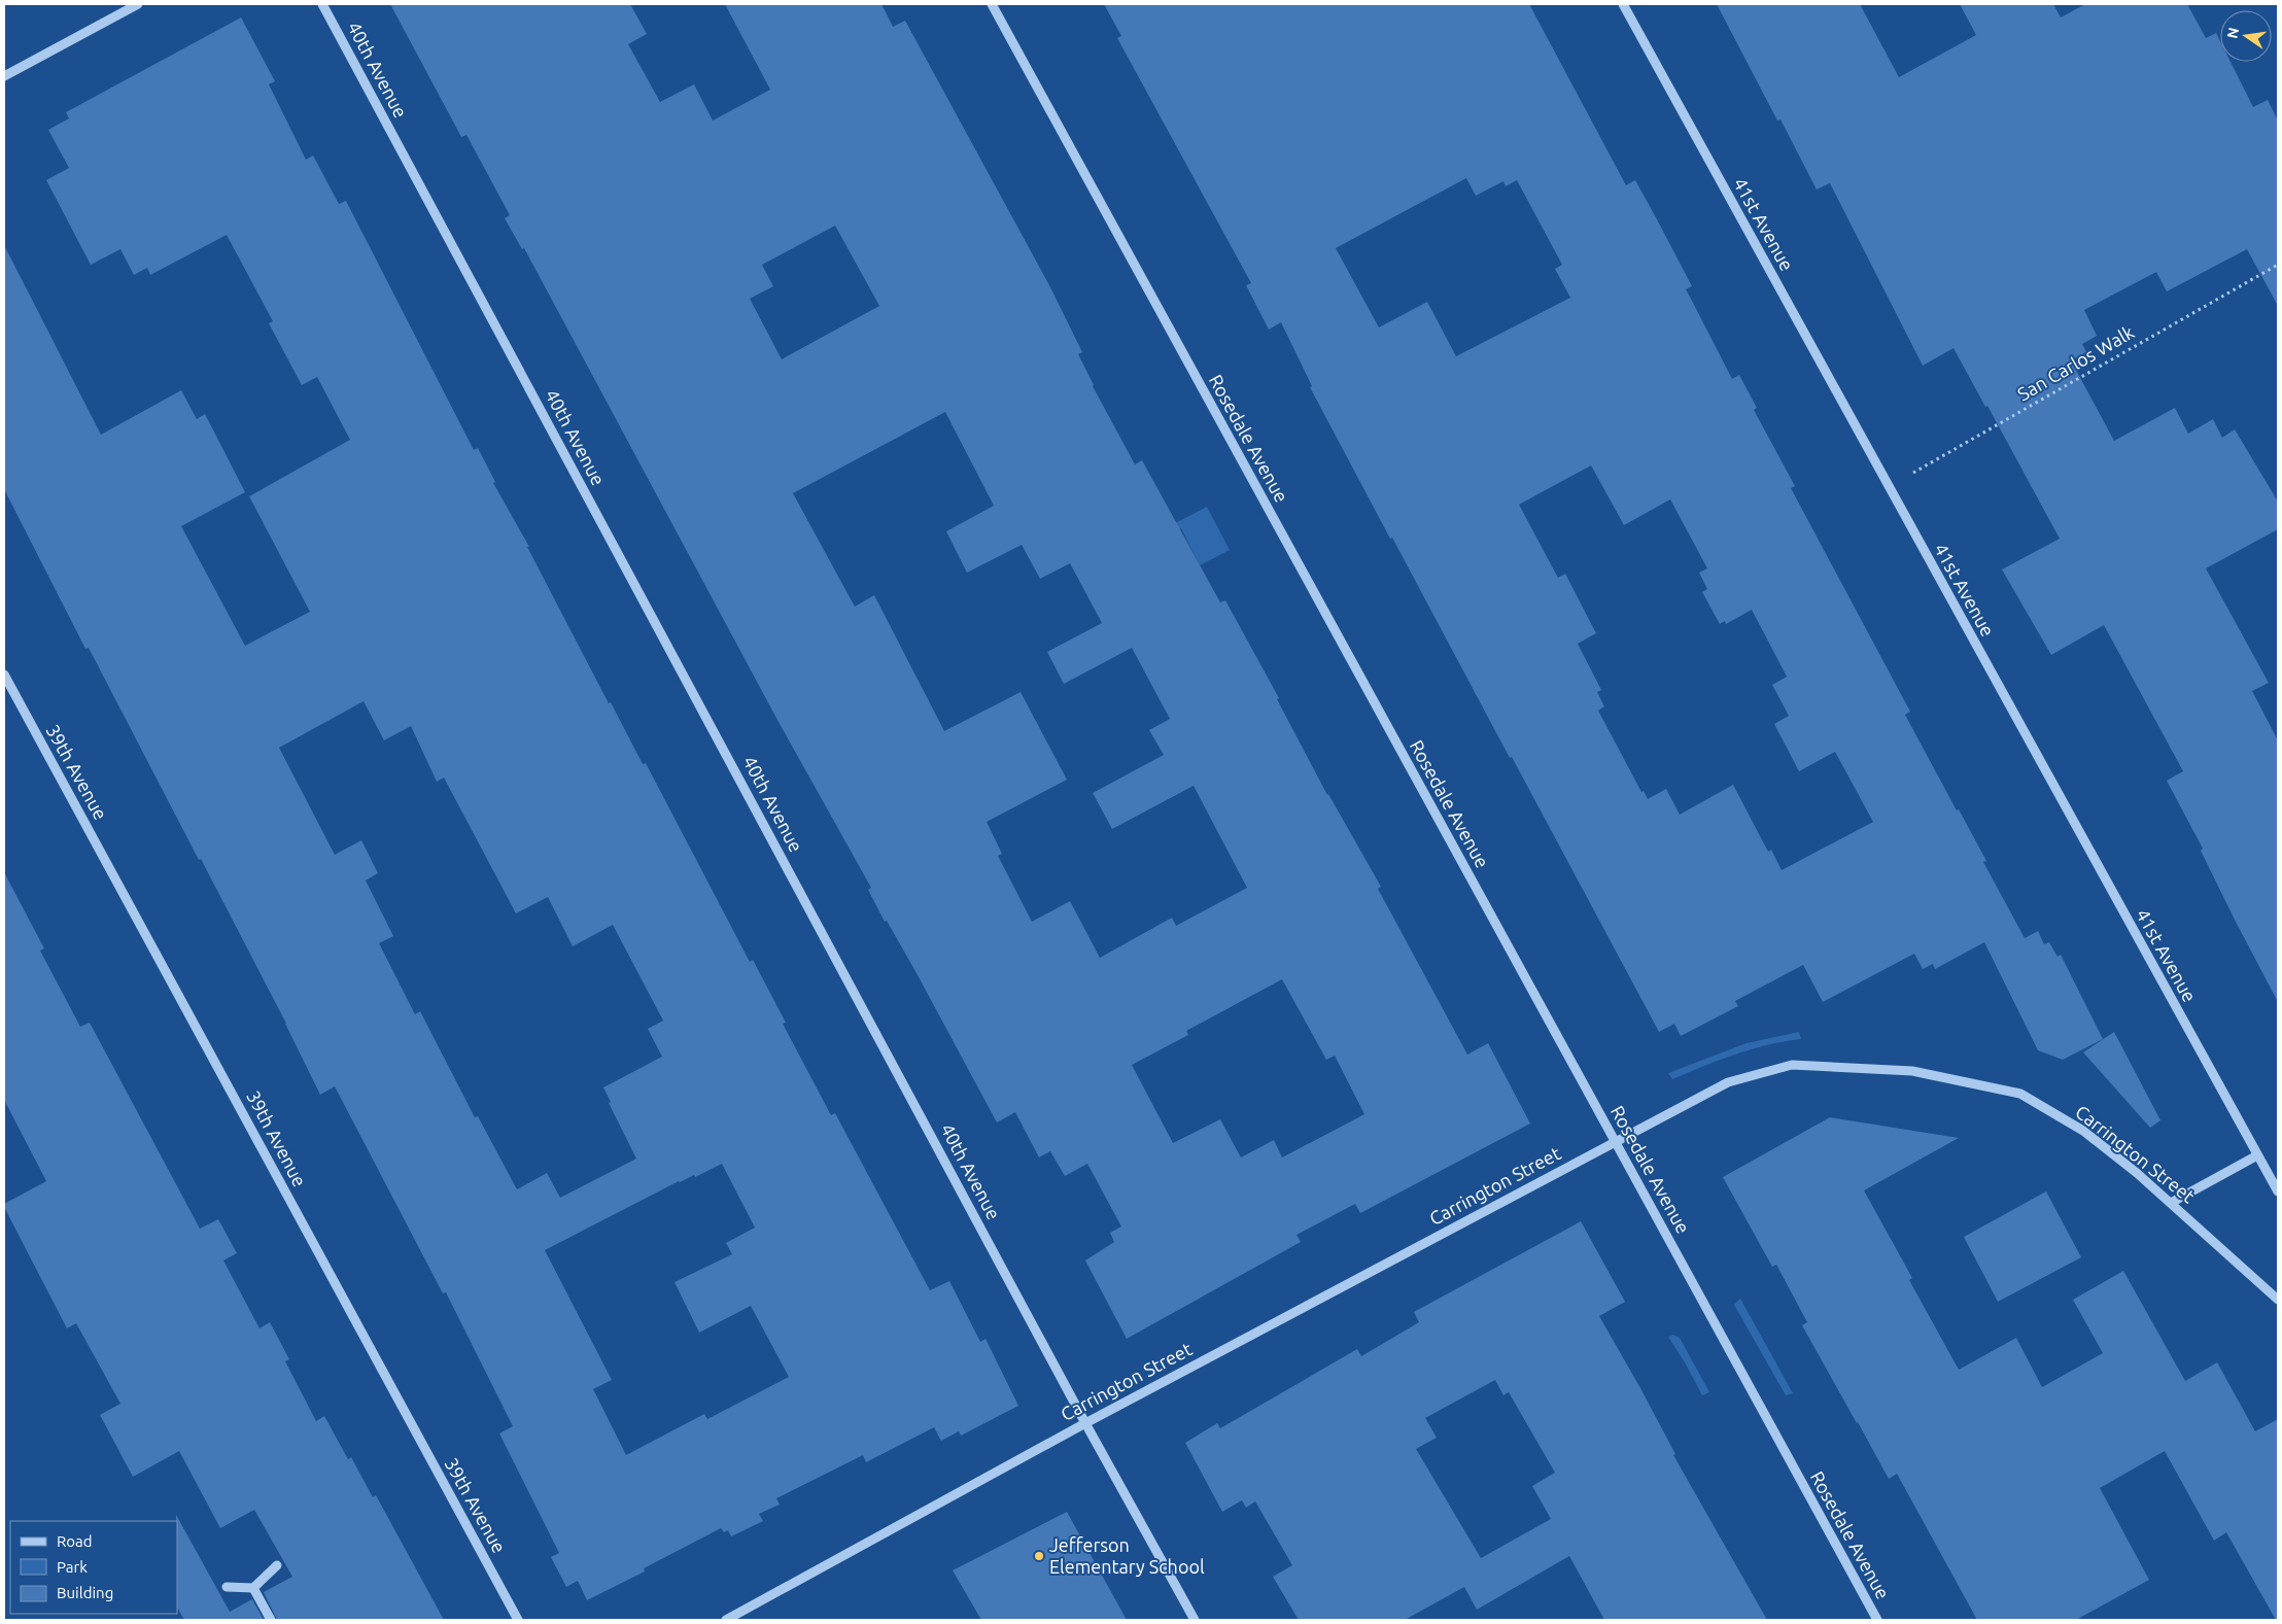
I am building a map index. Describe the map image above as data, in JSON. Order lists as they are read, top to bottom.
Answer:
{
  "streets": {
    "street": [
      "40th Avenue",
      "41st Avenue",
      "Rosedale Avenue",
      "39th Avenue",
      "Carrington Street"
    ],
    "path": ["San Carlos Walk"]
  },
  "crossings": [
    ["40th Avenue", "Carrington Street"],
    ["41st Avenue", "San Carlos Walk"],
    ["Rosedale Avenue", "Carrington Street"]
  ],
  "places": ["Jefferson Elementary School"],
  "legend": ["Road", "Park", "Building"],
  "north": "left"
}
